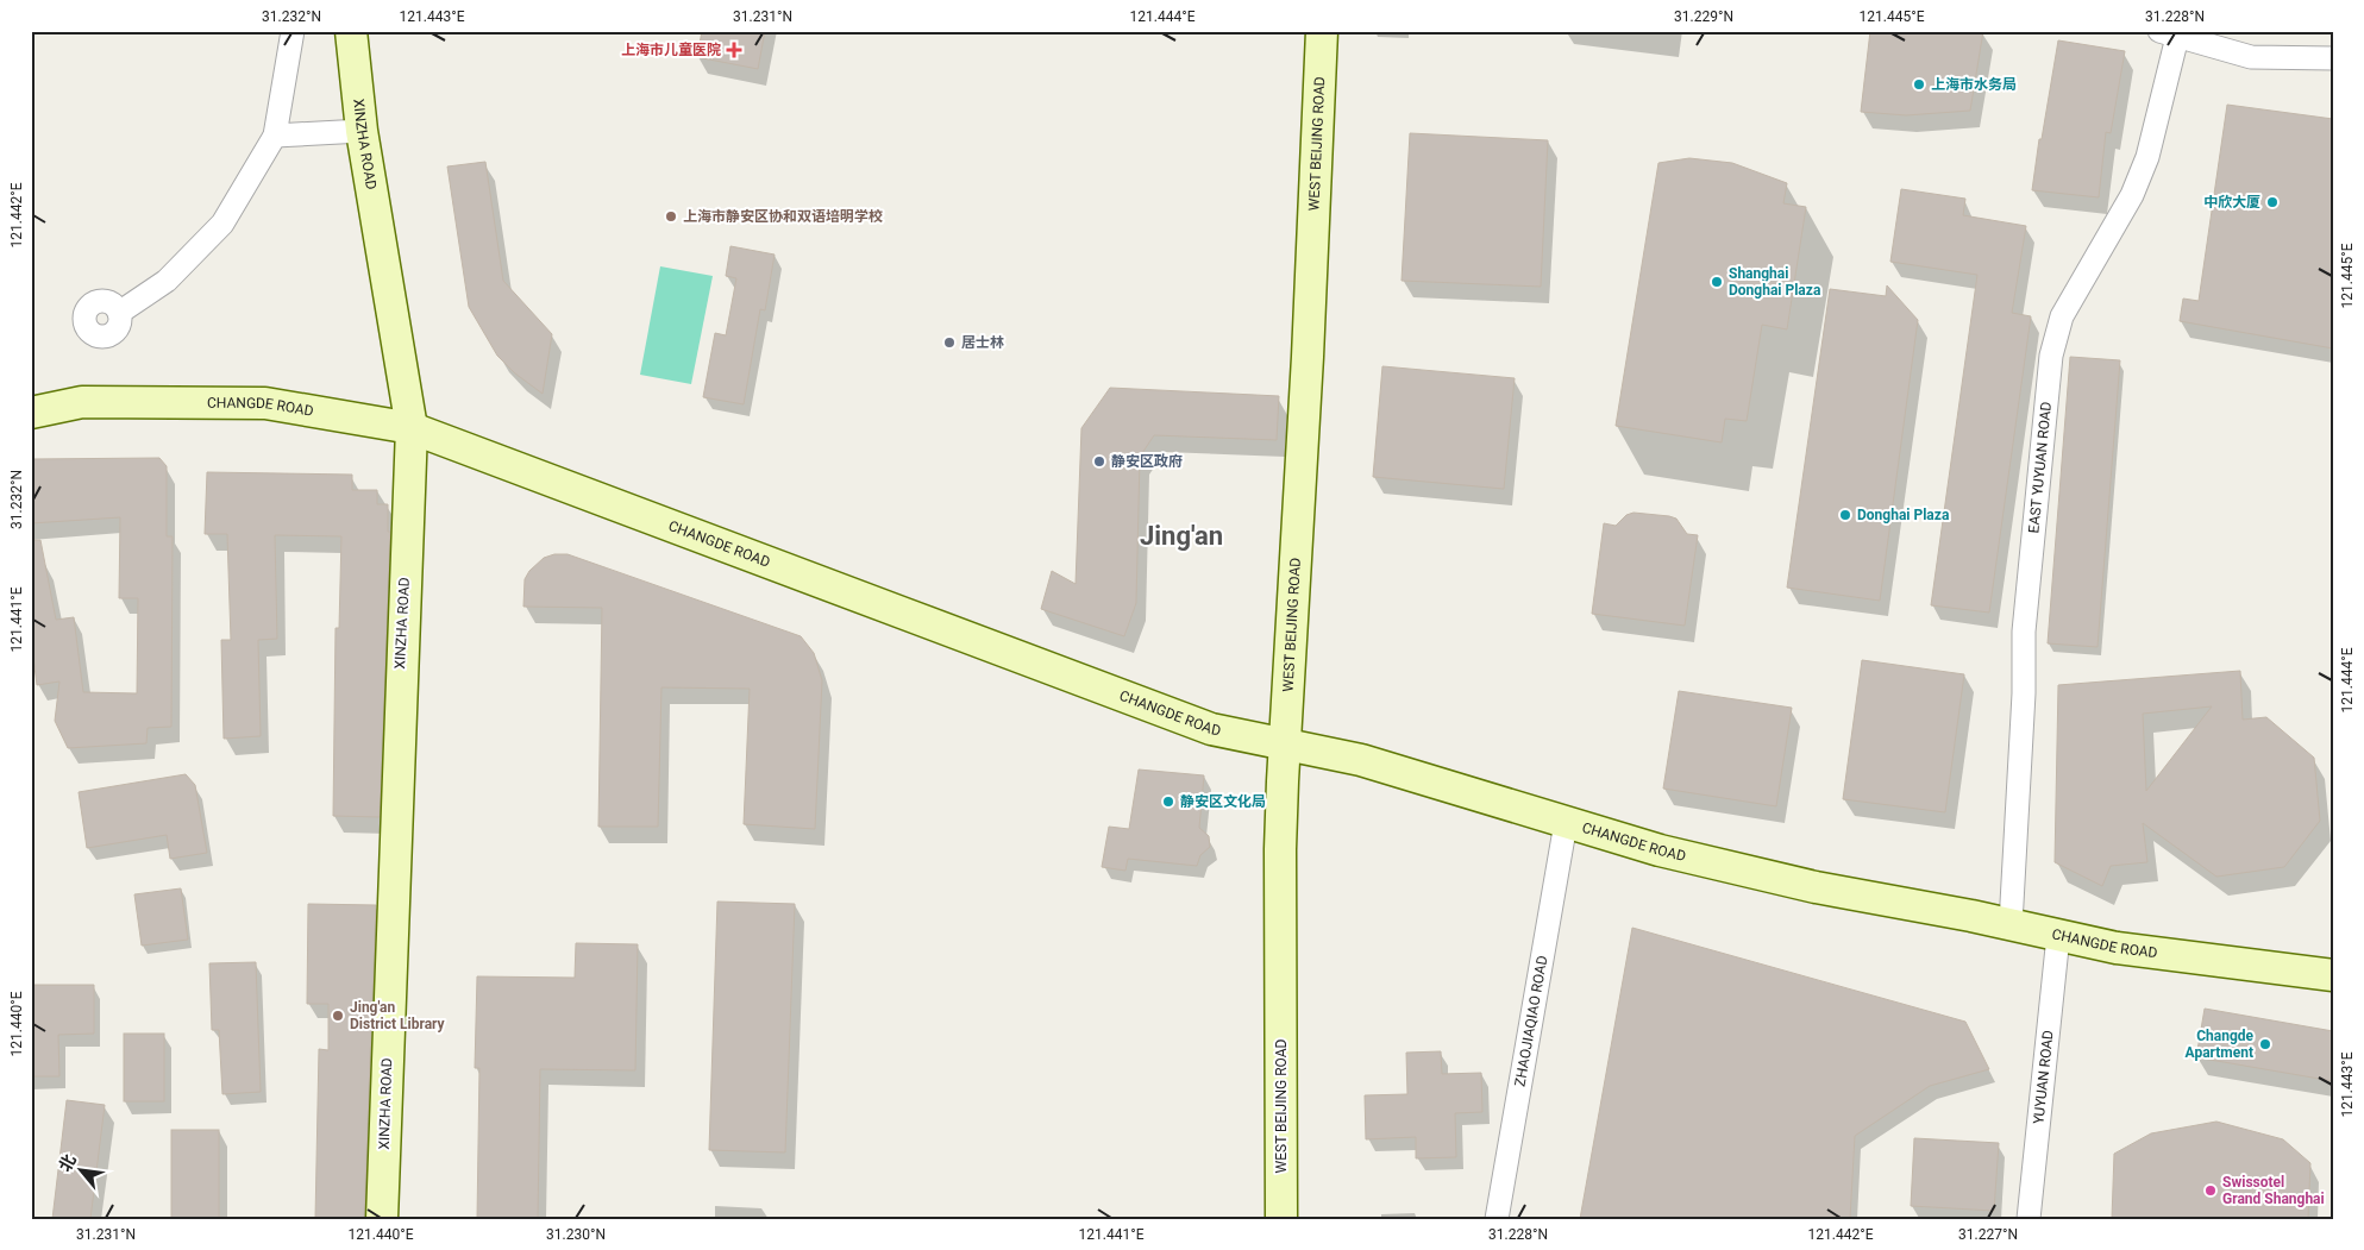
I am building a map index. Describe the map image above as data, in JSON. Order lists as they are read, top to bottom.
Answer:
{
  "streets": {
    "main road": ["WEST BEIJING ROAD", "XINZHA ROAD", "CHANGDE ROAD"],
    "street": ["EAST YUYUAN ROAD", "ZHAOJIAQIAO ROAD", "YUYUAN ROAD"]
  },
  "crossings": [
    ["WEST BEIJING ROAD", "CHANGDE ROAD"],
    ["XINZHA ROAD", "CHANGDE ROAD"],
    ["CHANGDE ROAD", "EAST YUYUAN ROAD"],
    ["CHANGDE ROAD", "ZHAOJIAQIAO ROAD"],
    ["CHANGDE ROAD", "YUYUAN ROAD"]
  ],
  "districts": ["Jing'an"],
  "places": {
    "health": ["上海市儿童医院"],
    "other": [
      "上海市水务局",
      "中欣大厦",
      "上海市静安区协和双语培明学校",
      "Shanghai Donghai Plaza",
      "居士林",
      "静安区政府",
      "Donghai Plaza",
      "静安区文化局",
      "Jing'an District Library",
      "Changde Apartment",
      "Swissotel Grand Shanghai"
    ]
  },
  "north": "top left",
  "coordinates": [
    "31.232°N",
    "121.443°E",
    "31.231°N",
    "121.444°E",
    "31.229°N",
    "121.445°E",
    "31.228°N",
    "121.442°E",
    "121.441°E",
    "121.440°E",
    "31.230°N",
    "31.227°N"
  ]
}
